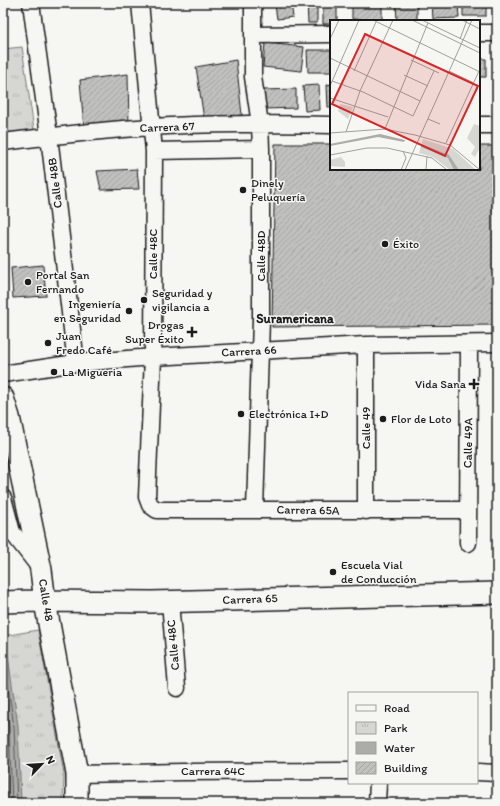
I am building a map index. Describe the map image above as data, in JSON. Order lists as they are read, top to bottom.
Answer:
{
  "streets": {
    "main road": ["Carrera 65", "Calle 48"],
    "street": [
      "Carrera 67",
      "Calle 48B",
      "Calle 48C",
      "Calle 48D",
      "Carrera 66",
      "Calle 49",
      "Calle 49A",
      "Carrera 65A",
      "Carrera 64C"
    ]
  },
  "crossings": [
    ["Carrera 67", "Calle 48B"],
    ["Carrera 67", "Calle 48C"],
    ["Carrera 67", "Calle 48D"],
    ["Calle 48B", "Carrera 66"],
    ["Calle 48C", "Carrera 66"],
    ["Calle 48C", "Carrera 65A"],
    ["Calle 48C", "Carrera 65"],
    ["Calle 48D", "Carrera 66"],
    ["Calle 48D", "Carrera 65A"],
    ["Carrera 66", "Calle 49"],
    ["Carrera 66", "Calle 49A"],
    ["Calle 49", "Carrera 65A"],
    ["Calle 49A", "Carrera 65A"],
    ["Carrera 65", "Calle 48"],
    ["Calle 48", "Carrera 64C"]
  ],
  "districts": ["Suramericana"],
  "places": {
    "other": [
      "Dinely Peluquería",
      "Éxito",
      "Portal San Fernando",
      "Seguridad y vigilancia a",
      "Ingeniería en Seguridad",
      "Juan Fredo Café",
      "La Migueria",
      "Electrónica I+D",
      "Flor de Loto",
      "Escuela Vial de Conducción"
    ],
    "health": ["Drogas Super Éxito", "Vida Sana"]
  },
  "legend": [
    "Road",
    "Park",
    "Water",
    "Building"
  ],
  "north": "top right"
}
